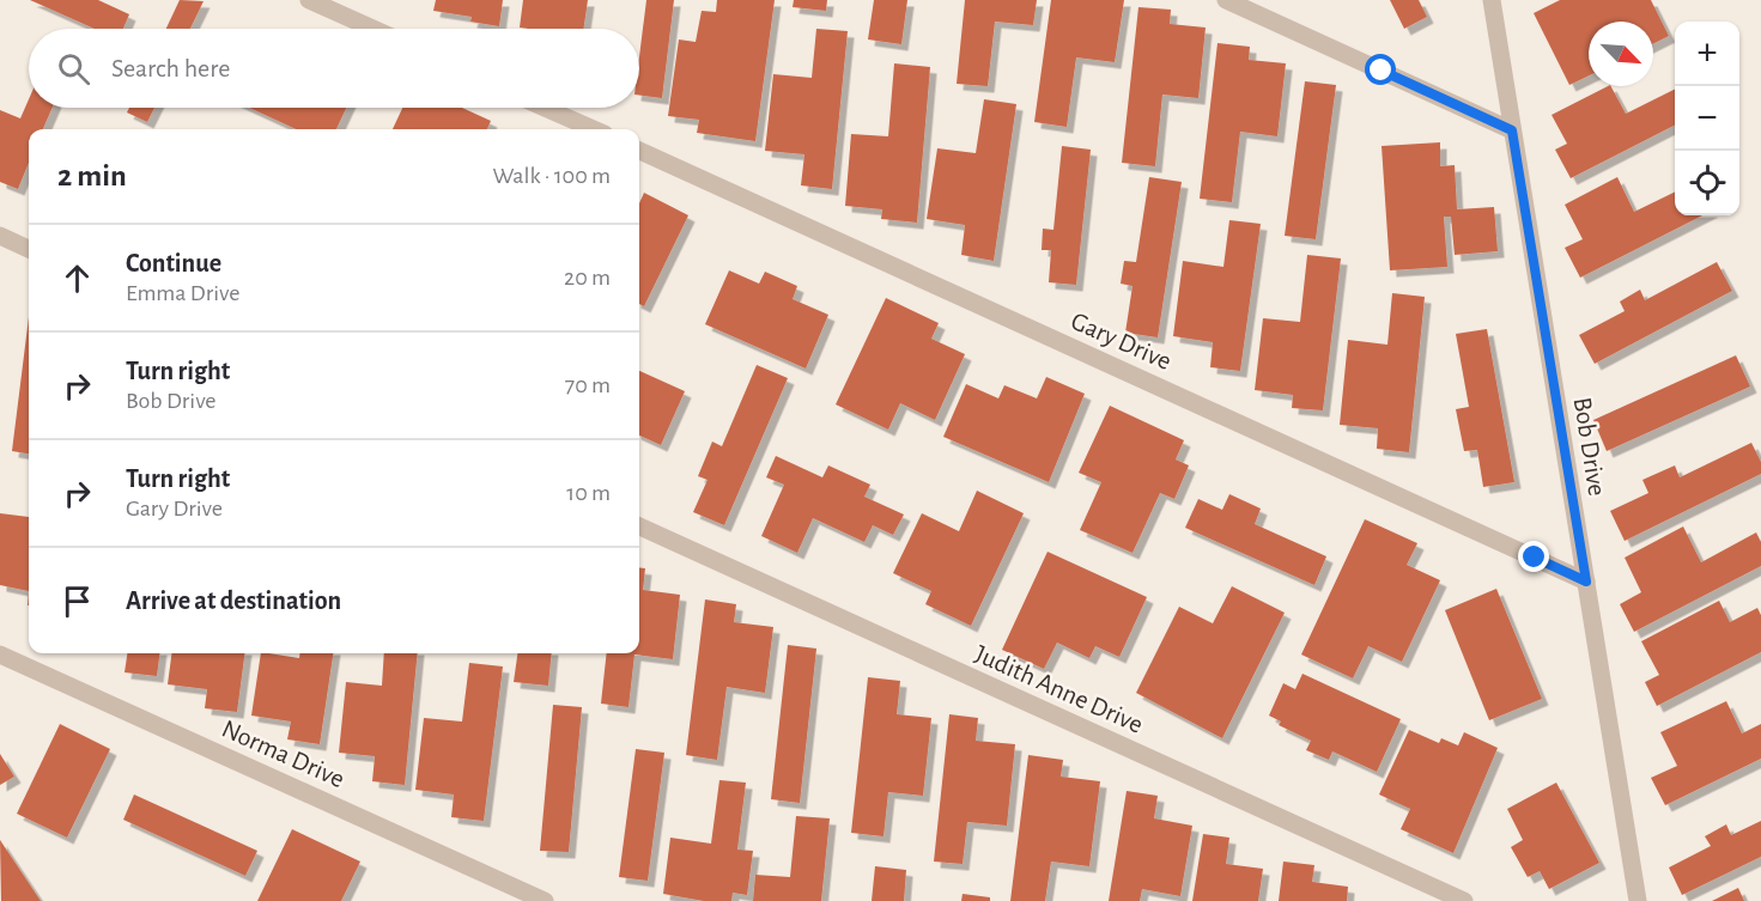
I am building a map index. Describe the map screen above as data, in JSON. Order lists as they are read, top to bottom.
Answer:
{
  "streets": {
    "street": [
      "Gary Drive",
      "Bob Drive",
      "Judith Anne Drive",
      "Norma Drive"
    ]
  },
  "crossings": [
    ["Gary Drive", "Bob Drive"]
  ],
  "north": "bottom right",
  "page": {
    "map_buttons": ["+", "−"],
    "search": "Search here",
    "heading": ["2 min", "Walk · 100 m"],
    "list": [
      ["Continue", "Emma Drive", "20 m"],
      ["Turn right", "Bob Drive", "70 m"],
      ["Turn right", "Gary Drive", "10 m"],
      "Arrive at destination"
    ]
  }
}
